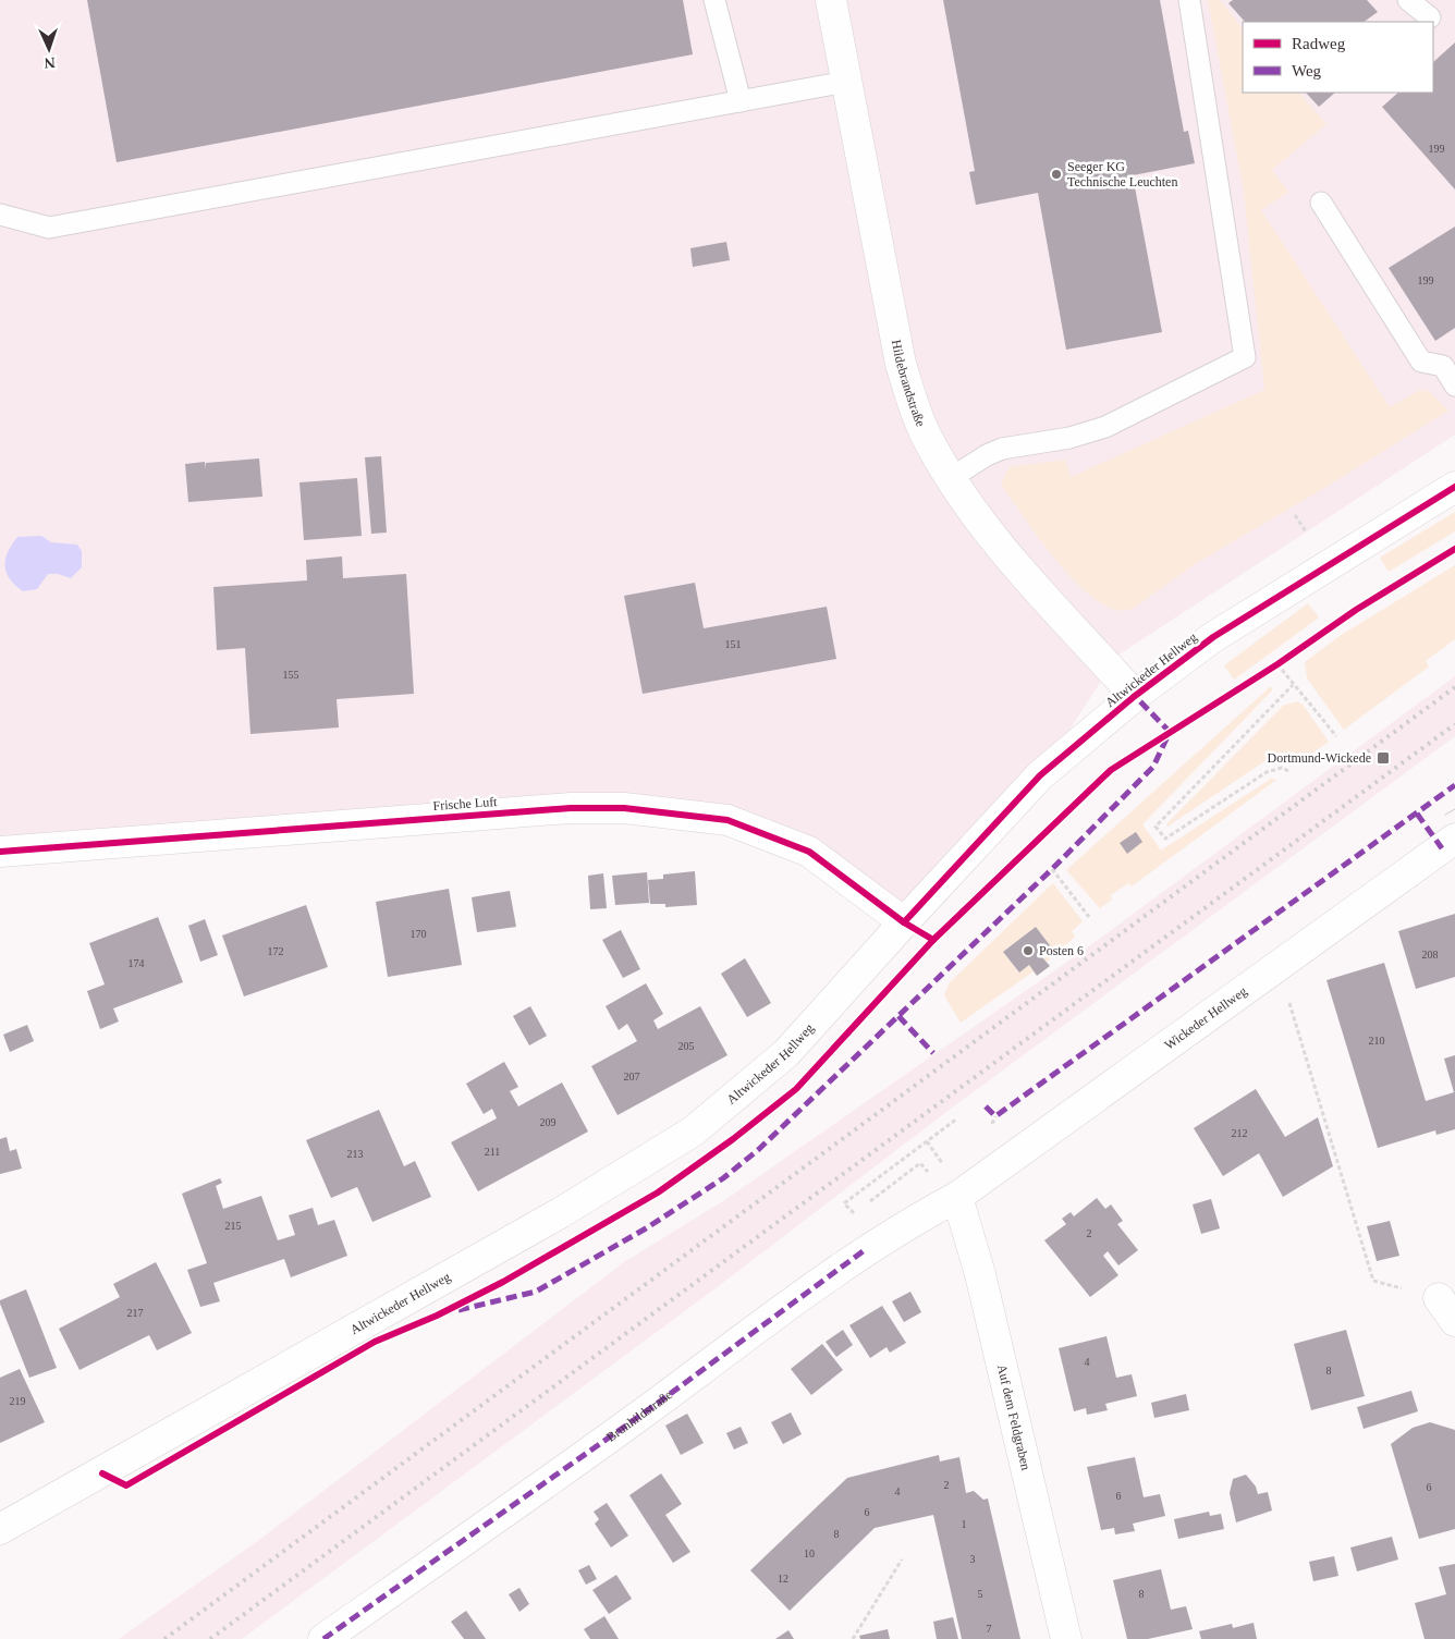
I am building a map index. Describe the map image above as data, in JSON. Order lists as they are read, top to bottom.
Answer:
{
  "streets": {
    "street": [
      "Hildebrandstraße",
      "Altwickeder Hellweg",
      "Frische Luft",
      "Wickeder Hellweg",
      "Brunhildstraße",
      "Auf dem Feldgraben"
    ]
  },
  "crossings": [
    ["Hildebrandstraße", "Altwickeder Hellweg"],
    ["Altwickeder Hellweg", "Frische Luft"],
    ["Wickeder Hellweg", "Brunhildstraße"],
    ["Wickeder Hellweg", "Auf dem Feldgraben"],
    ["Brunhildstraße", "Auf dem Feldgraben"]
  ],
  "places": {
    "other": ["Seeger KG Technische Leuchten", "Posten 6"],
    "transit": ["Dortmund-Wickede"]
  },
  "house_numbers": [
    "199",
    "199",
    "151",
    "155",
    "170",
    "172",
    "208",
    "174",
    "210",
    "205",
    "207",
    "209",
    "212",
    "211",
    "213",
    "215",
    "2",
    "217",
    "4",
    "8",
    "219",
    "2",
    "6",
    "4",
    "6",
    "6",
    "1",
    "8",
    "10",
    "3",
    "12",
    "5",
    "8",
    "7"
  ],
  "legend": ["Radweg", "Weg"],
  "north": "bottom"
}
